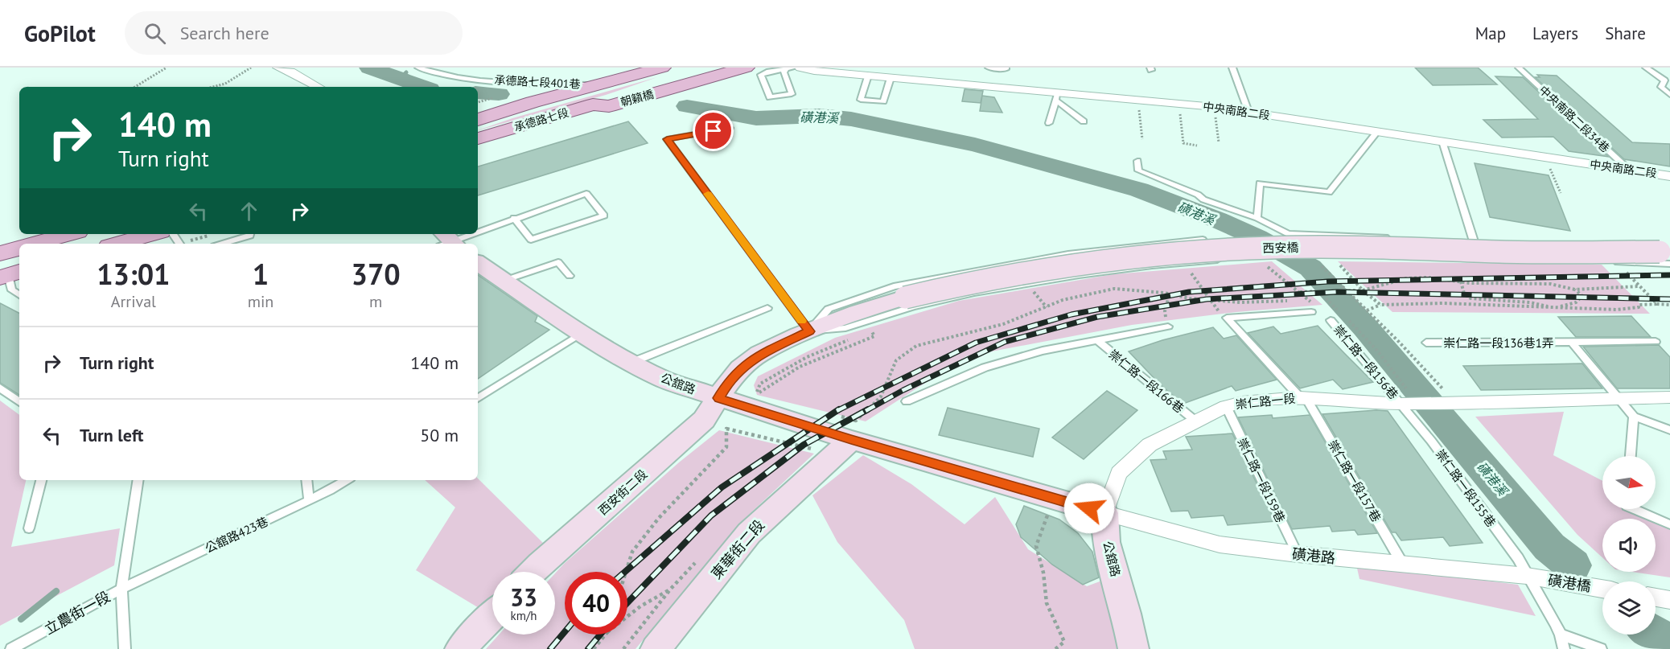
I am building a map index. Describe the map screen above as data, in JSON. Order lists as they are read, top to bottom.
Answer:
{
  "streets": {
    "main road": ["朝籟橋", "承德路七段"],
    "street": [
      "中央南路二段",
      "西安橋",
      "公舘路",
      "崇仁路一段",
      "西安街二段",
      "東華街二段",
      "磺港路",
      "磺港橋"
    ],
    "lane": [
      "承德路七段401巷",
      "中央南路二段34巷",
      "崇仁路一段136巷1弄",
      "崇仁路一段156巷",
      "崇仁路一段166巷",
      "崇仁路一段159巷",
      "崇仁路一段157巷",
      "崇仁路一段155巷",
      "公舘路423巷",
      "立農街一段"
    ]
  },
  "crossings": [
    ["承德路七段401巷", "朝籟橋"],
    ["承德路七段401巷", "承德路七段"],
    ["朝籟橋", "承德路七段"],
    ["中央南路二段", "中央南路二段34巷"],
    ["西安橋", "西安街二段"],
    ["崇仁路一段156巷", "崇仁路一段"],
    ["崇仁路一段156巷", "崇仁路一段155巷"],
    ["崇仁路一段166巷", "崇仁路一段"],
    ["公舘路", "崇仁路一段"],
    ["公舘路", "西安街二段"],
    ["公舘路", "東華街二段"],
    ["公舘路", "磺港路"],
    ["崇仁路一段", "崇仁路一段159巷"],
    ["崇仁路一段", "崇仁路一段157巷"],
    ["崇仁路一段", "崇仁路一段155巷"],
    ["崇仁路一段", "磺港路"],
    ["崇仁路一段159巷", "磺港路"],
    ["崇仁路一段157巷", "磺港路"],
    ["崇仁路一段155巷", "磺港路"],
    ["崇仁路一段155巷", "磺港橋"],
    ["公舘路423巷", "立農街一段"],
    ["磺港路", "磺港橋"]
  ],
  "water": ["磺港溪"],
  "north": "right",
  "page": {
    "header": "GoPilot",
    "search": "Search here",
    "nav": ["Map", "Layers", "Share"],
    "turn": ["140 m", "Turn right"],
    "eta": [
      "13:01",
      "Arrival",
      "1",
      "min",
      "370",
      "m"
    ],
    "list": [
      {
        "name": "Turn right",
        "value": "140 m"
      },
      {
        "name": "Turn left",
        "value": "50 m"
      }
    ],
    "speed": "33 km/h",
    "limit": "40"
  }
}
